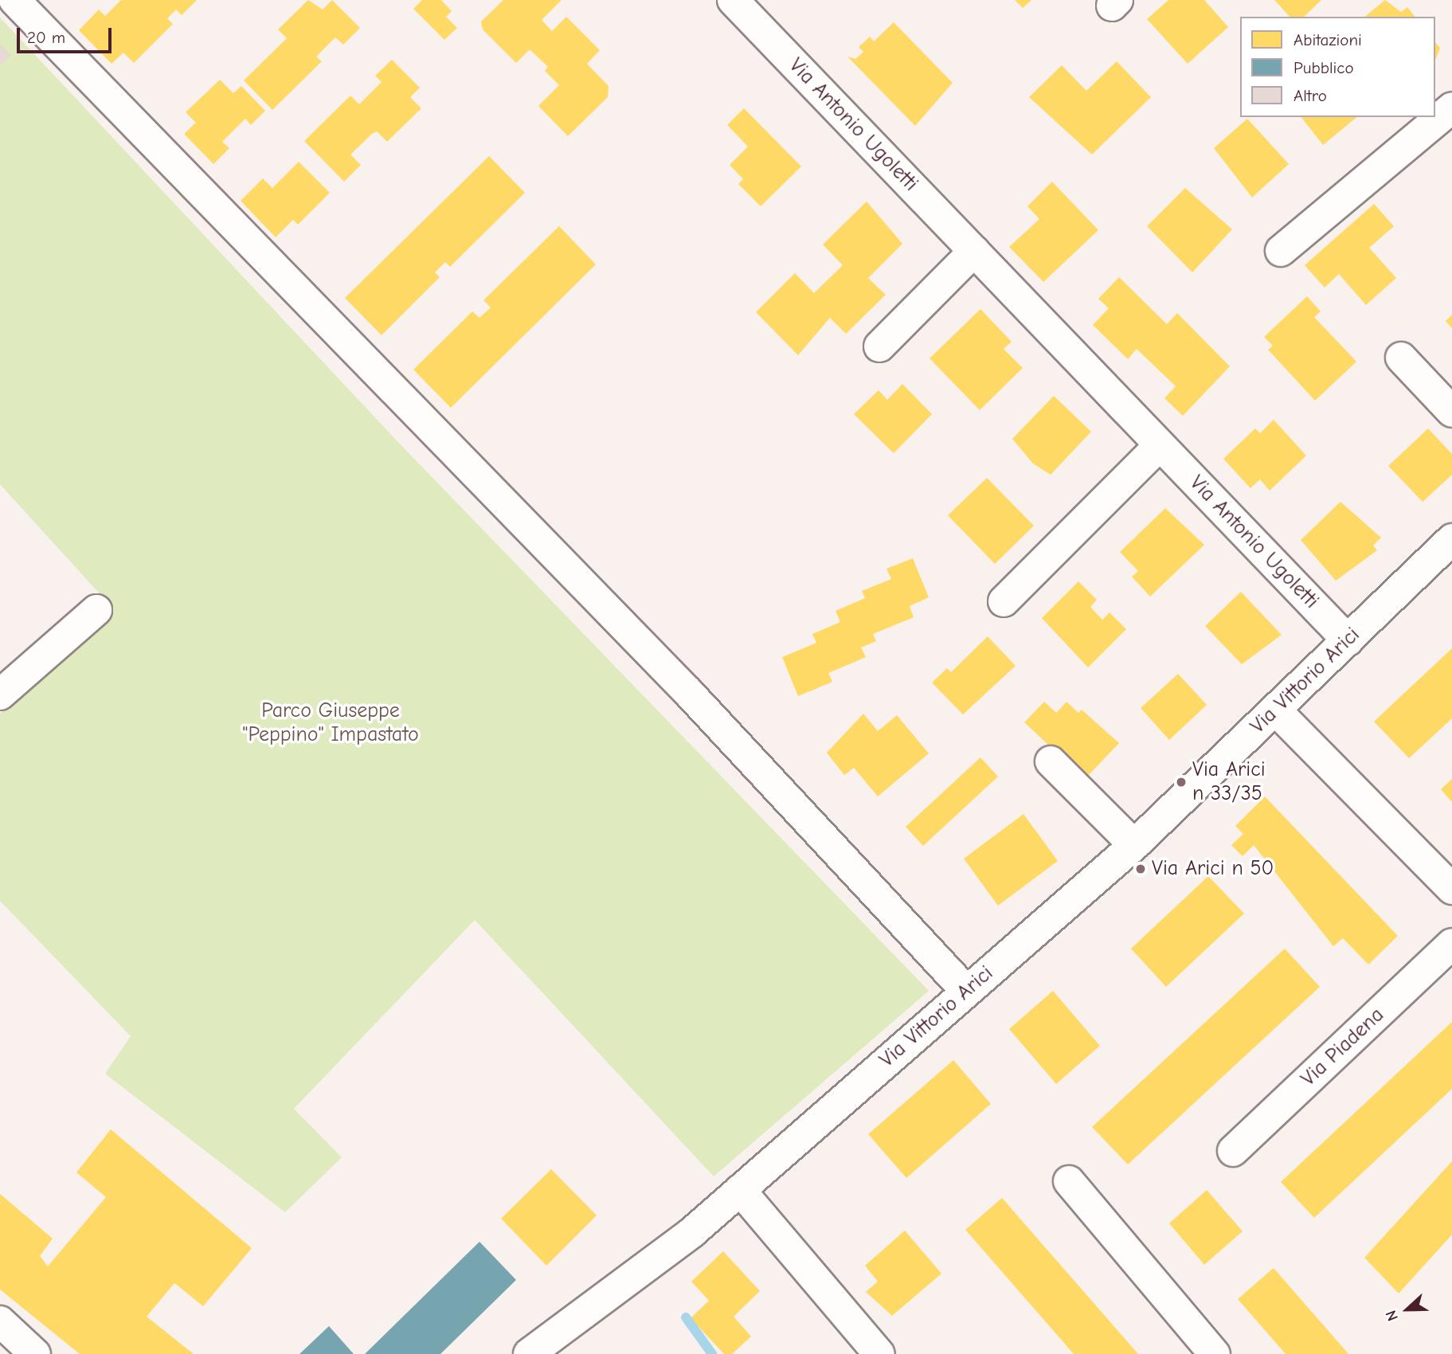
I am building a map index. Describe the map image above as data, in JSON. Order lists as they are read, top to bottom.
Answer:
{
  "streets": {
    "street": ["Via Antonio Ugoletti", "Via Vittorio Arici", "Via Piadena"]
  },
  "crossings": [
    ["Via Antonio Ugoletti", "Via Vittorio Arici"]
  ],
  "parks": ["Parco Giuseppe \"Peppino\" Impastato"],
  "places": ["Via Arici n 33/35", "Via Arici n 50"],
  "legend": ["Abitazioni", "Pubblico", "Altro"],
  "scale_bar": "20 m",
  "north": "left"
}
